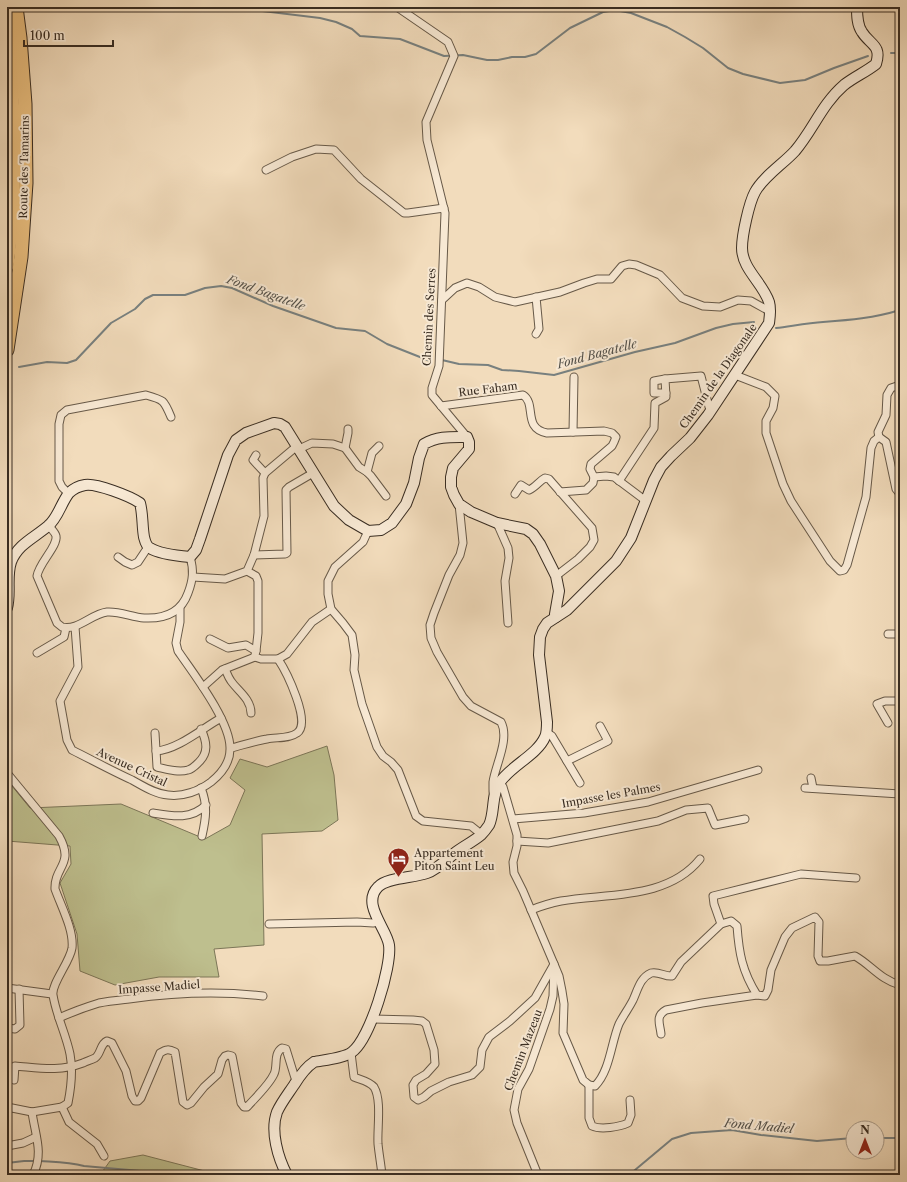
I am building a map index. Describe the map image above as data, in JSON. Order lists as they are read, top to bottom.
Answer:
{
  "streets": {
    "highway": ["Route des Tamarins"],
    "main road": ["Chemin de la Diagonale"],
    "street": [
      "Chemin des Serres",
      "Rue Faham",
      "Avenue Cristal",
      "Impasse les Palmes",
      "Impasse Madiel",
      "Chemin Mazeau"
    ]
  },
  "crossings": [
    ["Chemin des Serres", "Rue Faham"],
    ["Impasse les Palmes", "Chemin Mazeau"]
  ],
  "water": ["Fond Bagatelle", "Fond Madiel"],
  "places": {
    "hotel": ["Appartement Piton Saint Leu"]
  },
  "scale_bar": "100 m",
  "north": "top"
}
